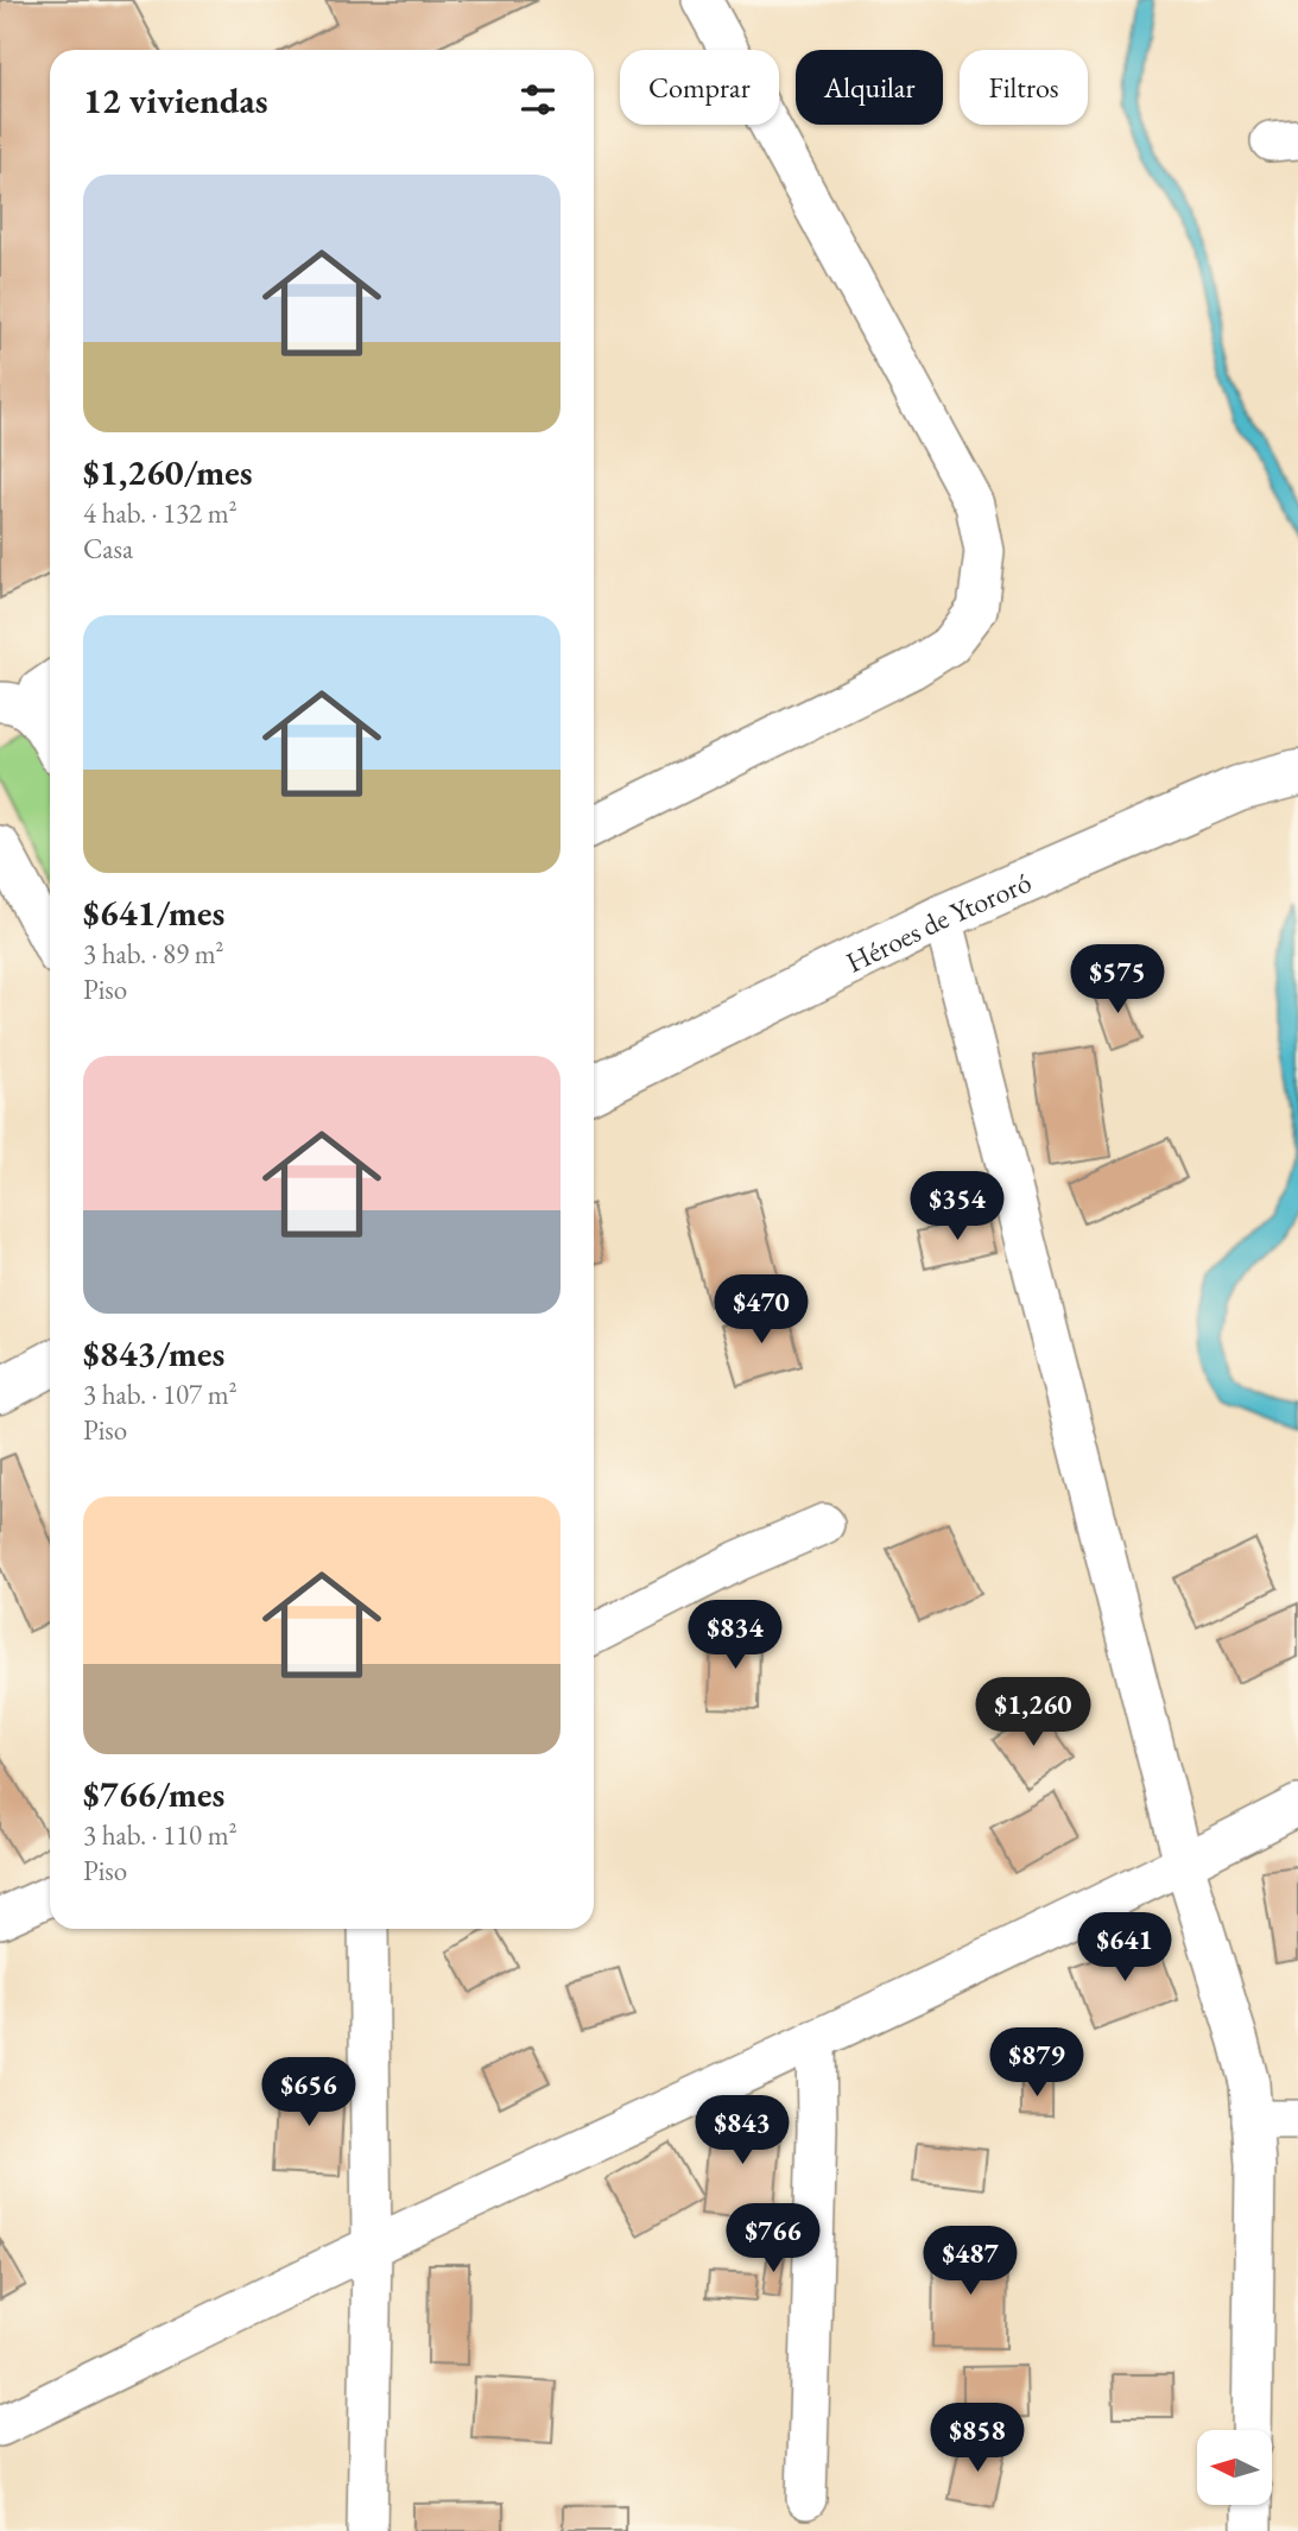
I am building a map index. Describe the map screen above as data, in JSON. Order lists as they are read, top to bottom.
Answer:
{
  "streets": {
    "main road": ["Héroes de Ytororó"]
  },
  "north": "left",
  "page": {
    "chip": ["Comprar", "Alquilar", "Filtros"],
    "heading": "12 viviendas",
    "list": [
      {
        "name": "$1,260/mes",
        "note": "4 hab. · 132 m² · Casa"
      },
      {
        "name": "$641/mes",
        "note": "3 hab. · 89 m² · Piso"
      },
      {
        "name": "$843/mes",
        "note": "3 hab. · 107 m² · Piso"
      },
      {
        "name": "$766/mes",
        "note": "3 hab. · 110 m² · Piso"
      }
    ],
    "price": [
      "$575",
      "$354",
      "$470",
      "$834",
      "$1,260",
      "$641",
      "$879",
      "$656",
      "$843",
      "$766",
      "$487",
      "$858"
    ]
  }
}
